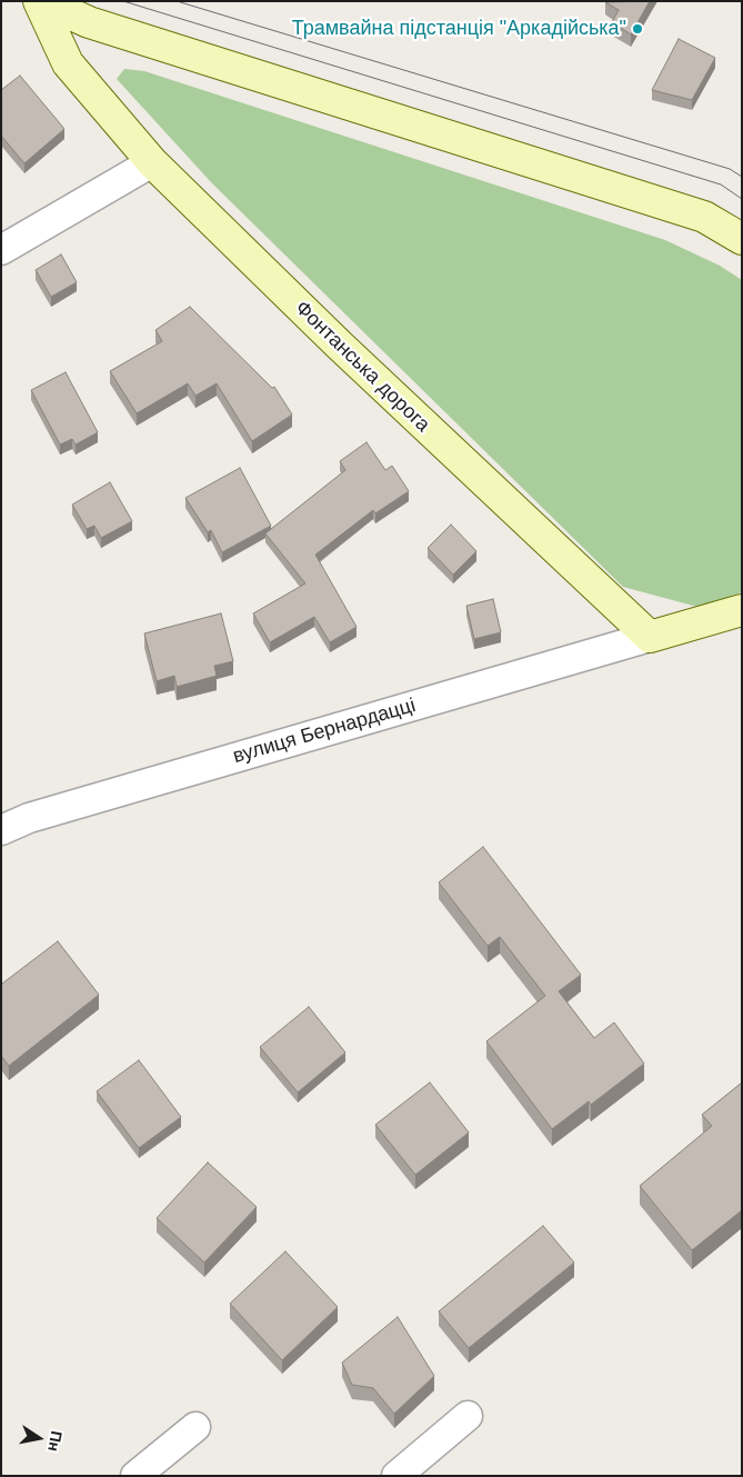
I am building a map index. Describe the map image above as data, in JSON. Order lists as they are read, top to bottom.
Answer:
{
  "streets": {
    "main road": ["Фонтанська дорога"],
    "street": ["вулиця Бернардацці"]
  },
  "crossings": [
    ["Фонтанська дорога", "вулиця Бернардацці"]
  ],
  "places": ["Трамвайна підстанція \"Аркадійська\""],
  "north": "right"
}
